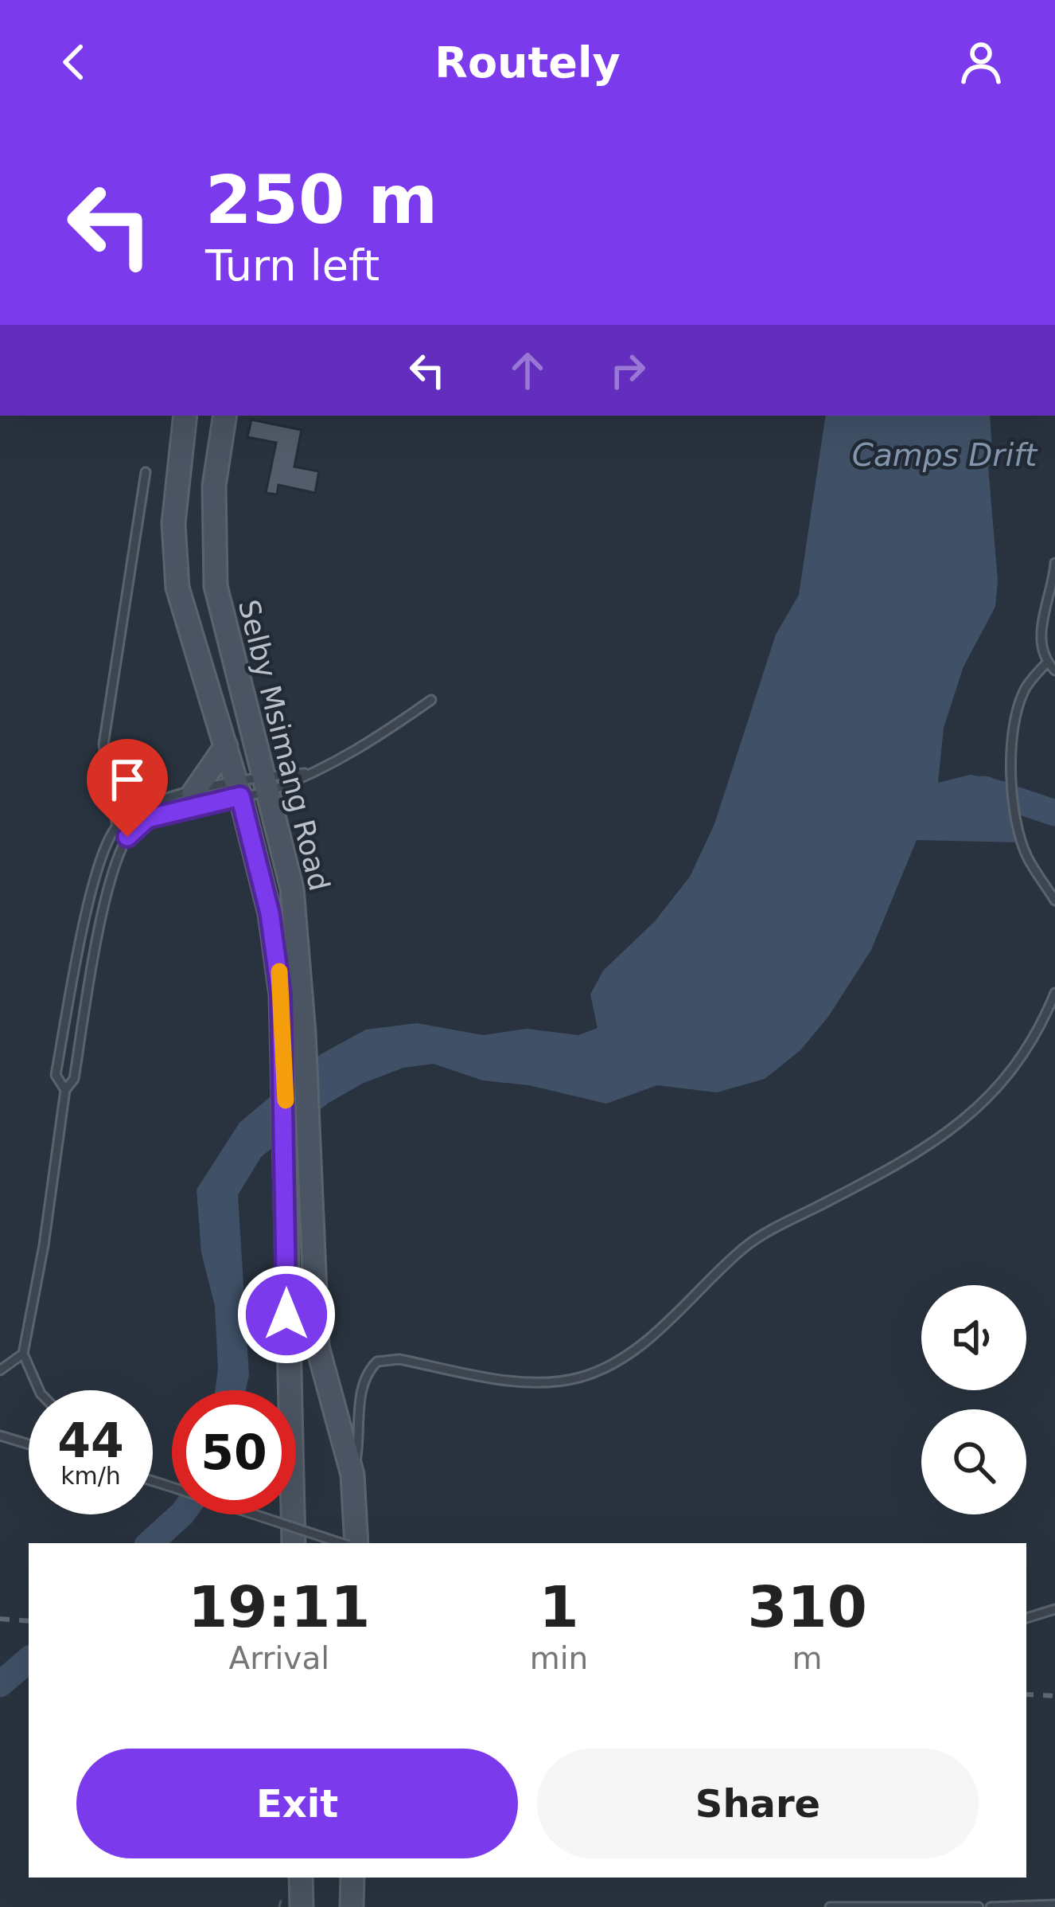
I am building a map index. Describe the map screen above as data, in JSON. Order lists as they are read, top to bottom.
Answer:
{
  "streets": {
    "main road": ["Selby Msimang Road"]
  },
  "water": ["Camps Drift"],
  "page": {
    "header": "Routely",
    "turn": ["250 m", "Turn left"],
    "speed": "44 km/h",
    "limit": "50",
    "eta": [
      "19:11",
      "Arrival",
      "1",
      "min",
      "310",
      "m"
    ],
    "buttons": ["Exit", "Share"]
  }
}
